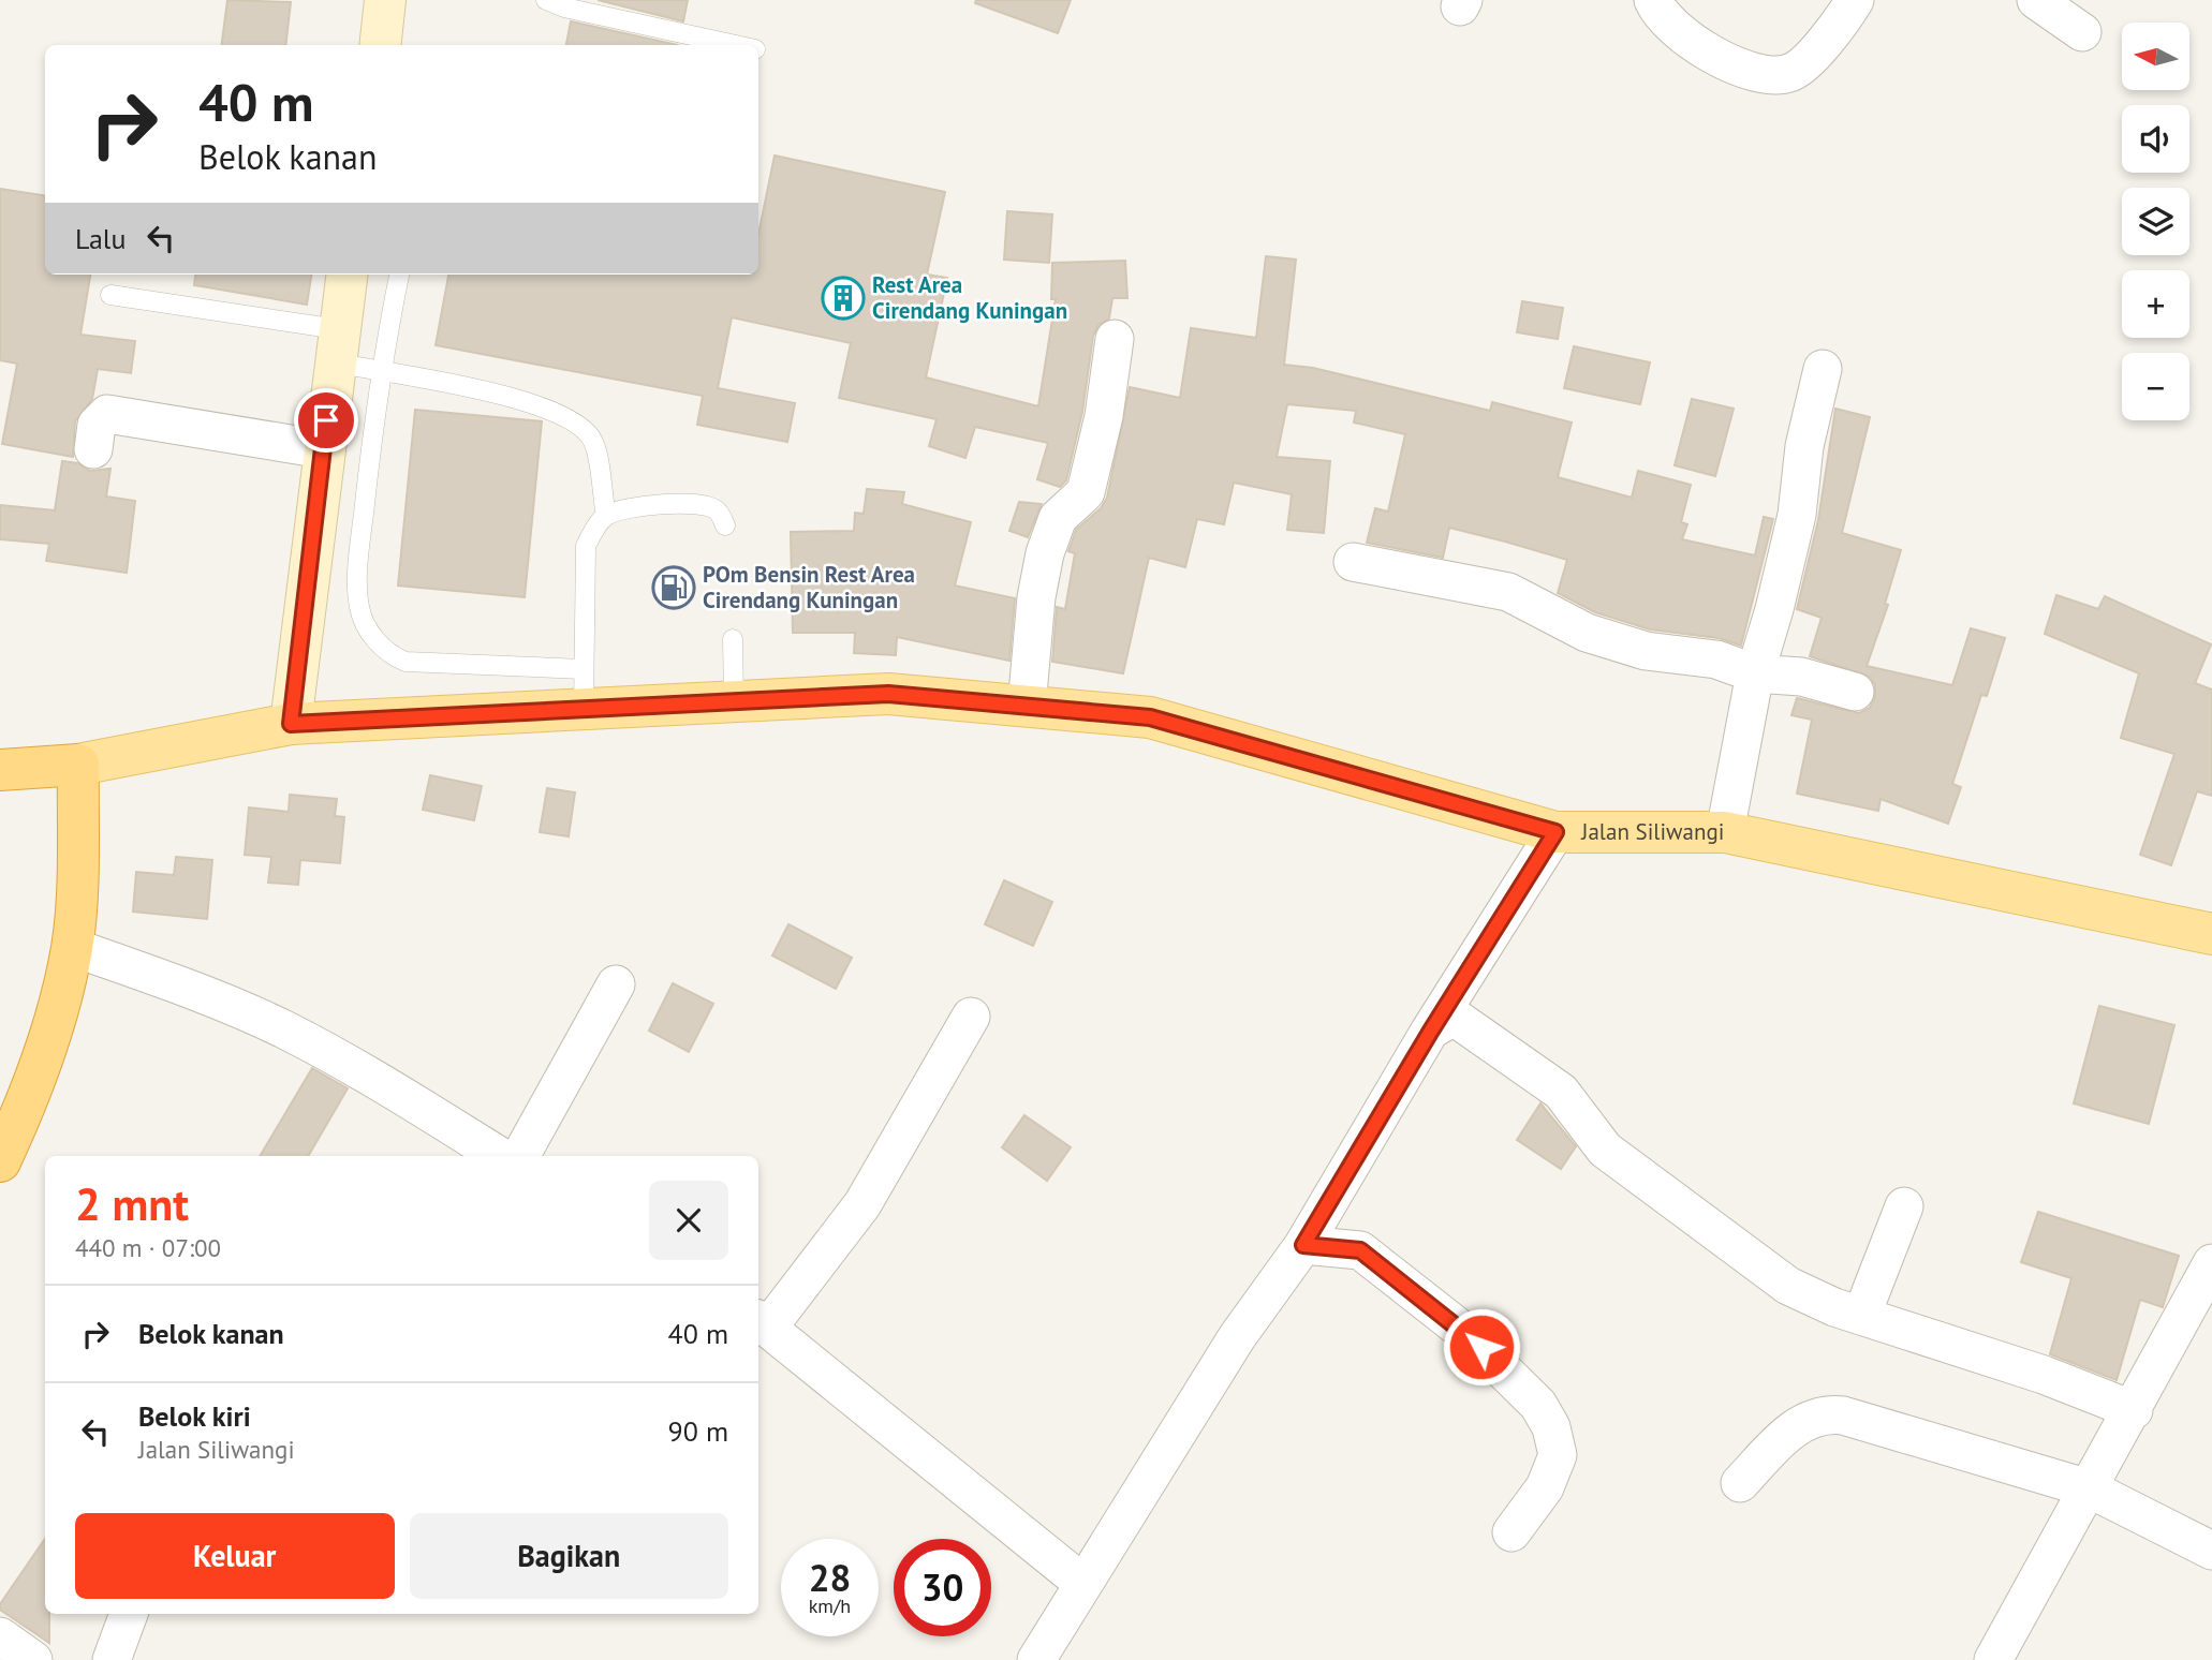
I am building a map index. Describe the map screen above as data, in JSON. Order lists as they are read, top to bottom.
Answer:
{
  "streets": {
    "main road": ["Jalan Siliwangi"]
  },
  "places": {
    "building": ["Rest Area Cirendang Kuningan"],
    "fuel station": ["POm Bensin Rest Area Cirendang Kuningan"]
  },
  "north": "left",
  "page": {
    "map_buttons": ["+", "−"],
    "turn": ["40 m", "Belok kanan"],
    "then": "Lalu",
    "heading": ["2 mnt", "440 m · 07:00"],
    "list": [
      {
        "name": "Belok kanan",
        "value": "40 m"
      },
      {
        "name": "Belok kiri",
        "note": "Jalan Siliwangi",
        "value": "90 m"
      }
    ],
    "buttons": ["Keluar", "Bagikan"],
    "speed": "28 km/h",
    "limit": "30"
  }
}
